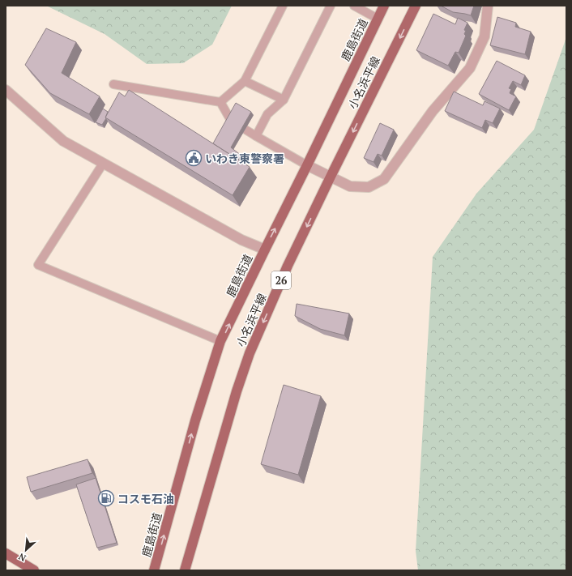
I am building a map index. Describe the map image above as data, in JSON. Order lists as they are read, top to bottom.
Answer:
{
  "streets": {
    "main road": ["鹿島街道", "小名浜平線", "26"]
  },
  "one_way": ["鹿島街道", "小名浜平線"],
  "places": {
    "public building": ["いわき東警察署"],
    "fuel station": ["コスモ石油"]
  },
  "north": "bottom left"
}
